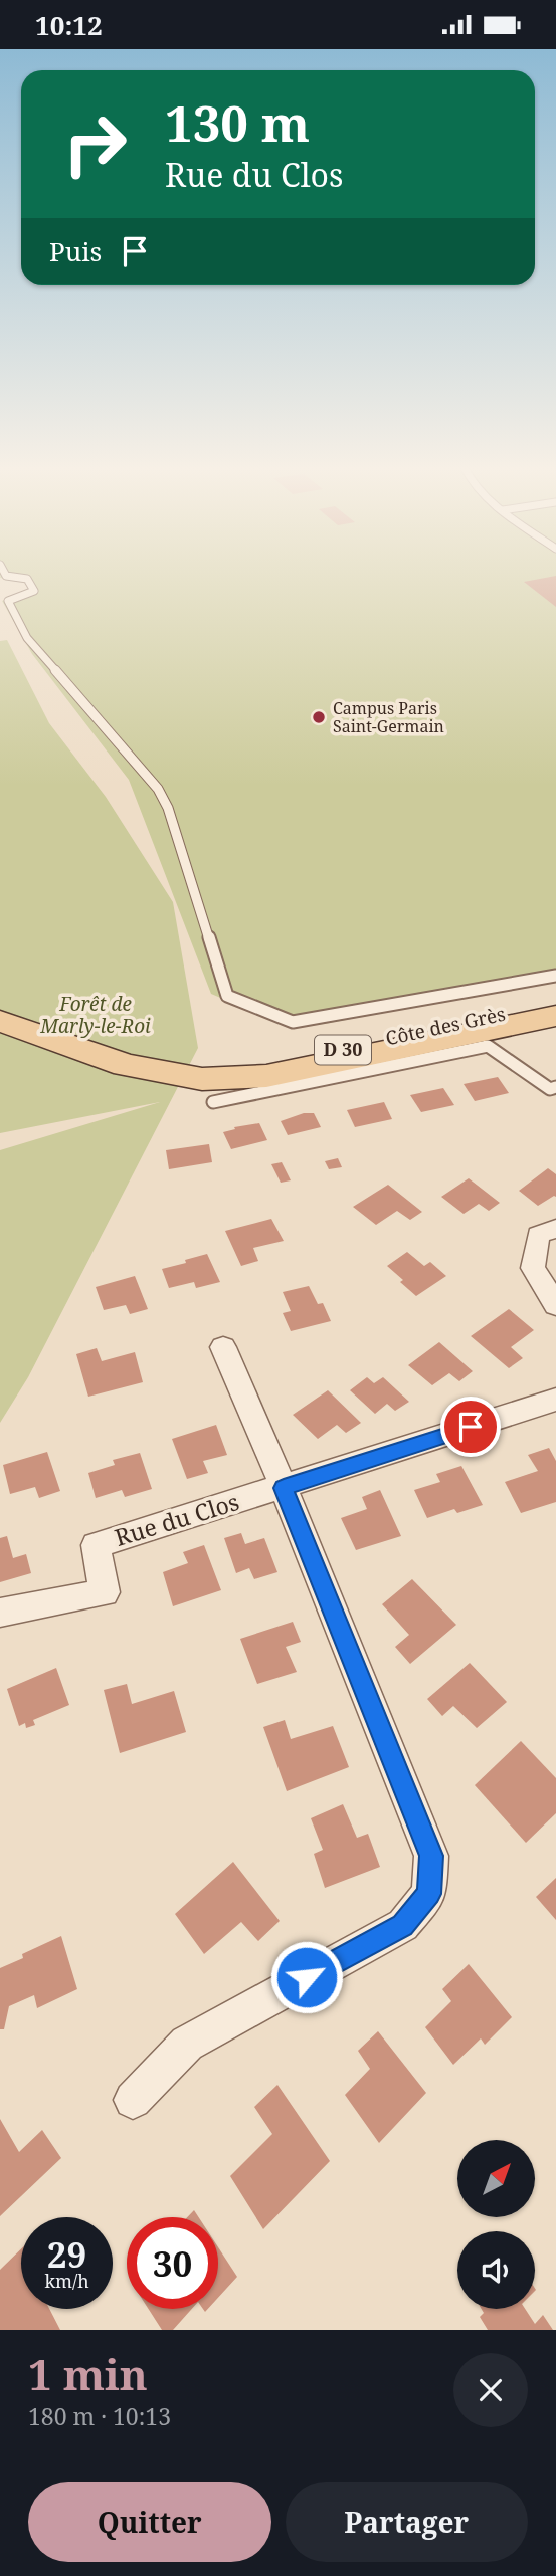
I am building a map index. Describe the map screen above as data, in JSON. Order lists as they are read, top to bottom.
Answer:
{
  "streets": {
    "main road": ["Côte des Grès", "D 30"],
    "street": ["Rue du Clos"]
  },
  "parks": ["Forêt de Marly-le-Roi"],
  "places": ["Campus Paris Saint-Germain"],
  "north": "top right",
  "page": {
    "status": "10:12",
    "turn": ["130 m", "Rue du Clos"],
    "then": "Puis",
    "speed": "29 km/h",
    "limit": "30",
    "heading": ["1 min", "180 m · 10:13"],
    "buttons": ["Quitter", "Partager"]
  }
}
